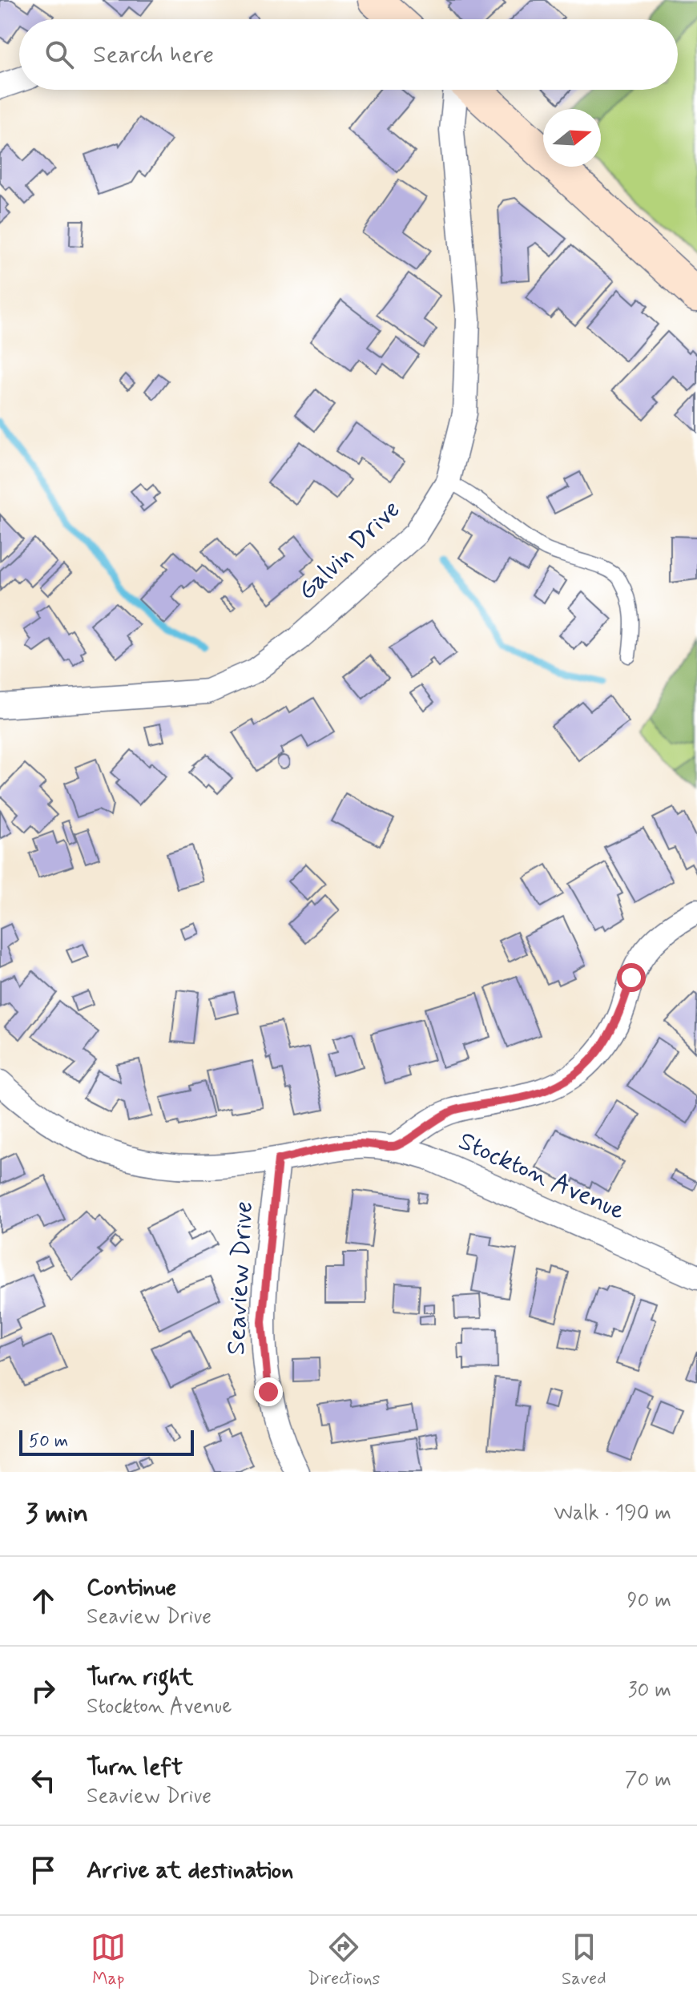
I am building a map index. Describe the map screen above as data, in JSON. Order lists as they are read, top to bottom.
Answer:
{
  "streets": {
    "street": ["Galvin Drive", "Stockton Avenue", "Seaview Drive"]
  },
  "crossings": [
    ["Stockton Avenue", "Seaview Drive"]
  ],
  "scale_bar": "50 m",
  "north": "right",
  "page": {
    "search": "Search here",
    "scale": "50 m",
    "heading": ["3 min", "Walk · 190 m"],
    "list": [
      ["Continue", "Seaview Drive", "90 m"],
      ["Turn right", "Stockton Avenue", "30 m"],
      ["Turn left", "Seaview Drive", "70 m"],
      "Arrive at destination"
    ],
    "nav": ["Map", "Directions", "Saved"]
  }
}
